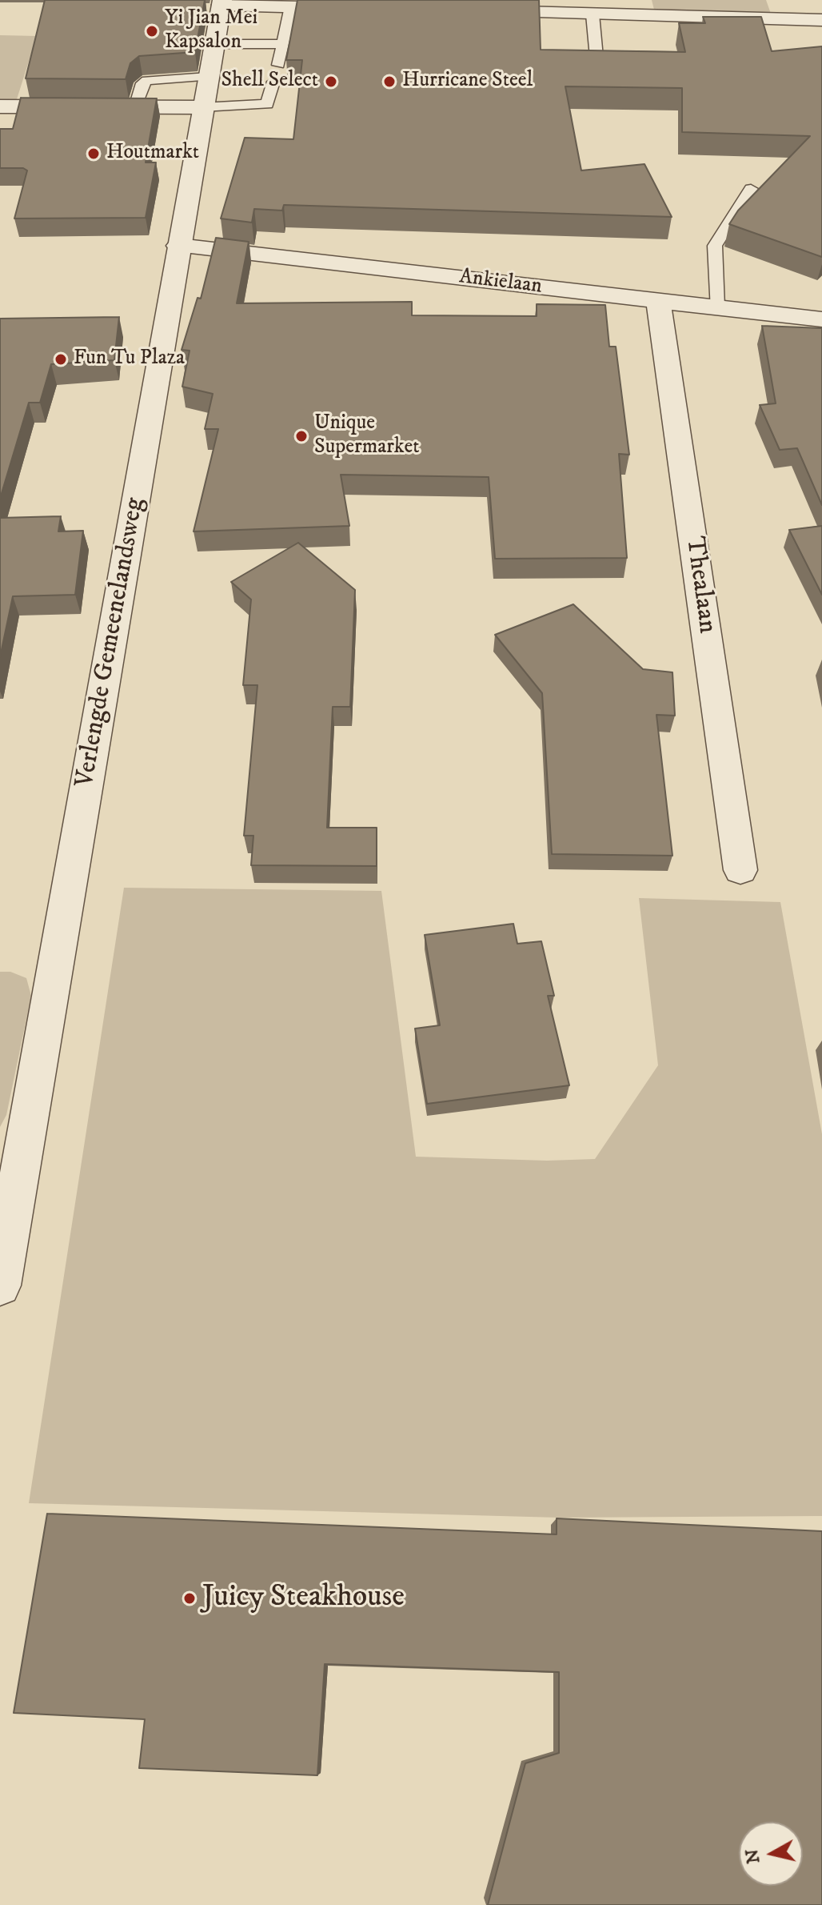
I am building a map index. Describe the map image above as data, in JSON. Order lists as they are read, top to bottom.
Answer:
{
  "streets": {
    "street": ["Ankielaan", "Thealaan", "Verlengde Gemeenelandsweg"]
  },
  "crossings": [
    ["Ankielaan", "Thealaan"],
    ["Ankielaan", "Verlengde Gemeenelandsweg"]
  ],
  "places": [
    "Yi Jian Mei Kapsalon",
    "Shell Select",
    "Hurricane Steel",
    "Houtmarkt",
    "Fun Tu Plaza",
    "Unique Supermarket",
    "Juicy Steakhouse"
  ],
  "north": "left"
}
